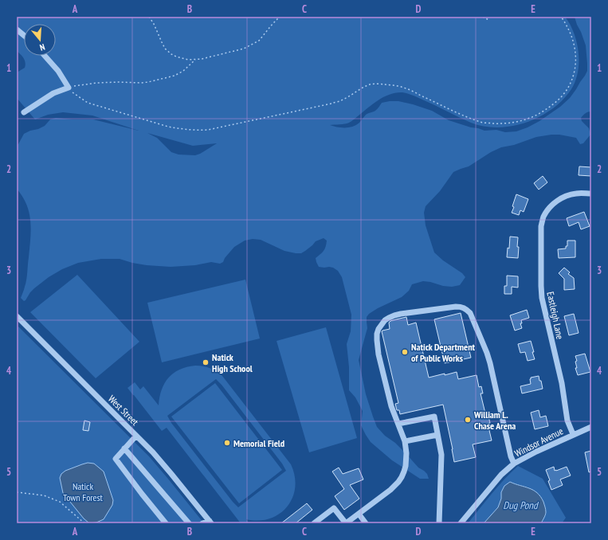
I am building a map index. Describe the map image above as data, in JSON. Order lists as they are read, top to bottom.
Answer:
{
  "streets": {
    "street": ["Eastleigh Lane", "West Street", "Windsor Avenue"]
  },
  "crossings": [
    ["Eastleigh Lane", "Windsor Avenue"]
  ],
  "water": ["Dug Pond"],
  "parks": ["Natick Town Forest"],
  "places": [
    "Natick Department of Public Works",
    "Natick High School",
    "William L. Chase Arena",
    "Memorial Field"
  ],
  "north": "bottom",
  "grid": {
    "columns": [
      "A",
      "B",
      "C",
      "D",
      "E"
    ],
    "rows": [
      "1",
      "2",
      "3",
      "4",
      "5"
    ]
  }
}
